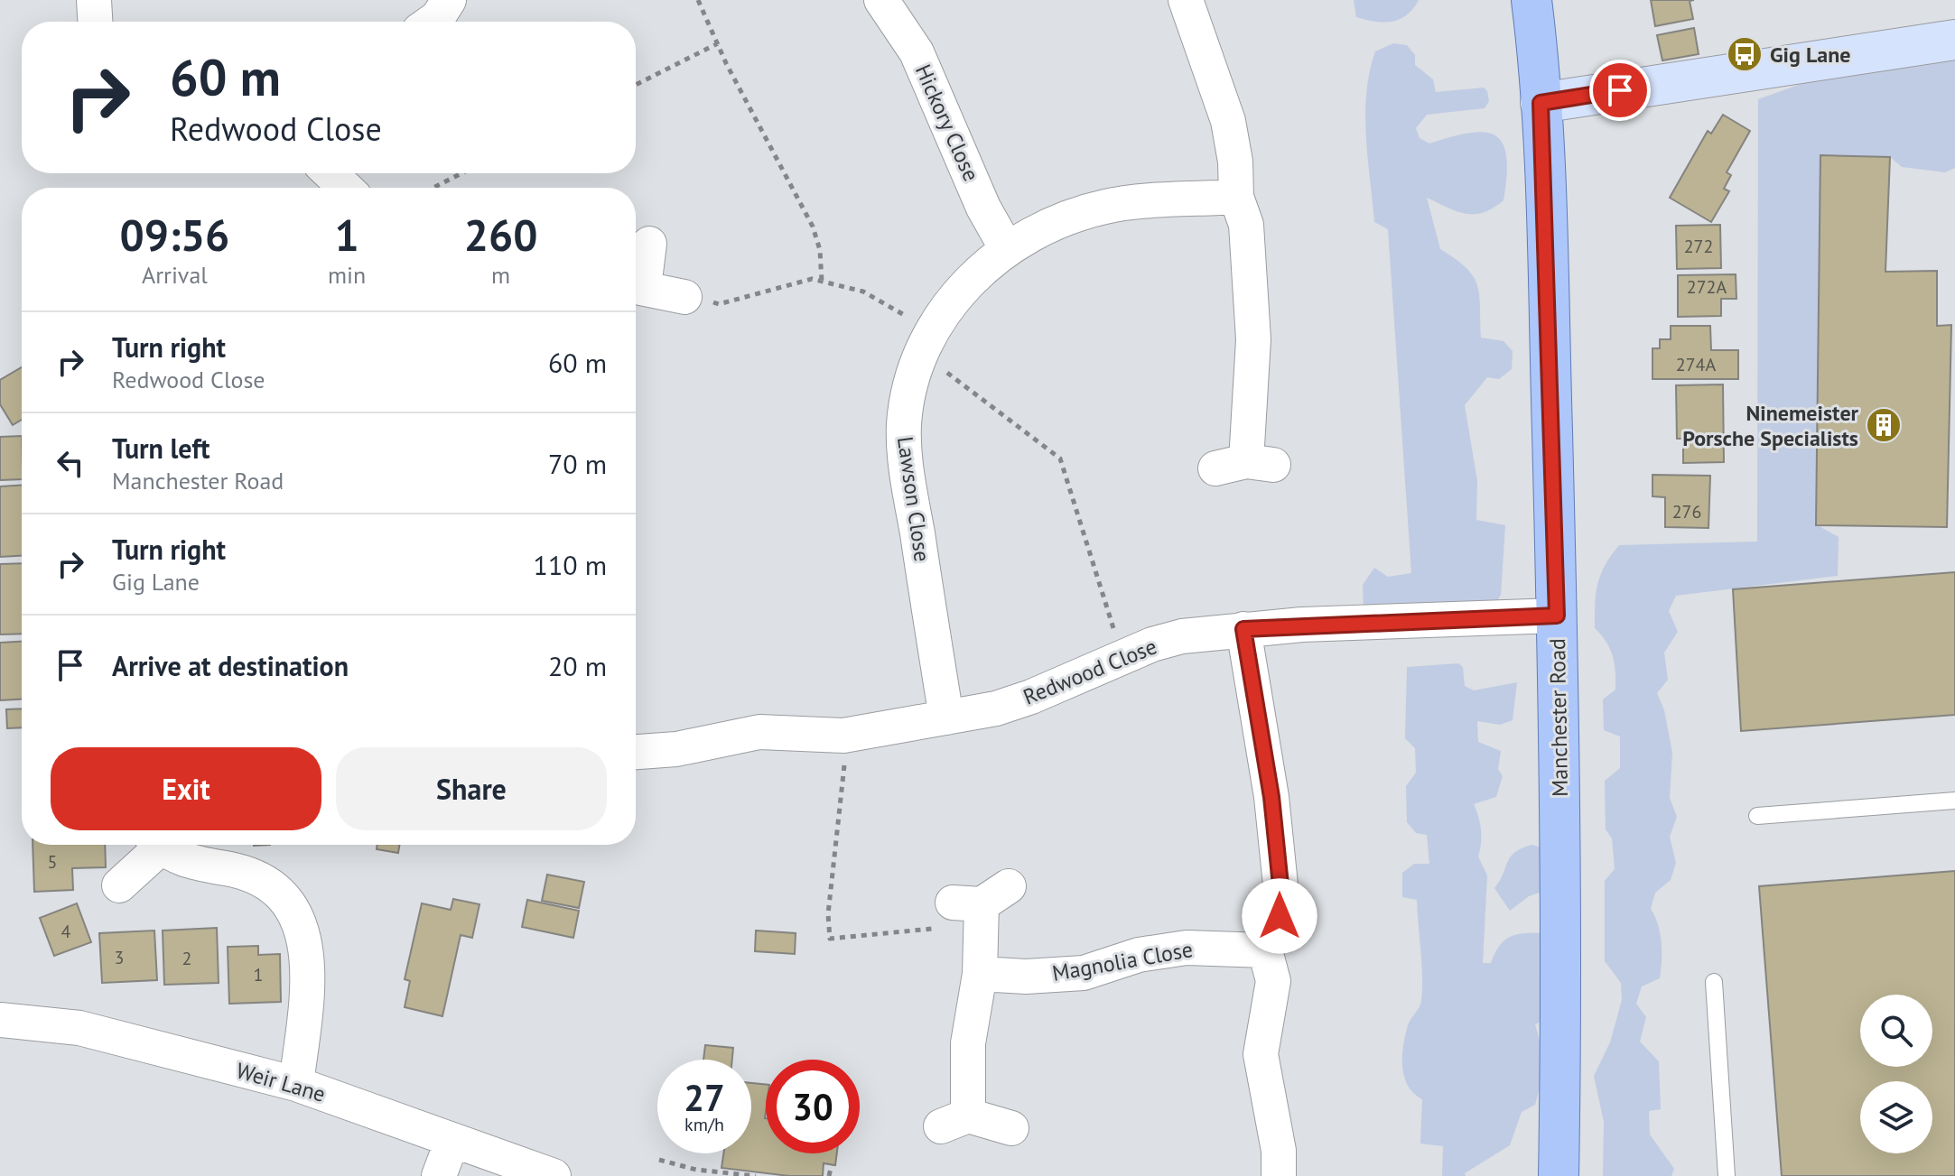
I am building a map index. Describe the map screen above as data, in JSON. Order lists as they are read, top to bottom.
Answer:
{
  "streets": {
    "main road": ["Manchester Road"],
    "street": [
      "Hickory Close",
      "Lawson Close",
      "Redwood Close",
      "Magnolia Close",
      "Weir Lane"
    ]
  },
  "crossings": [
    ["Hickory Close", "Lawson Close"],
    ["Lawson Close", "Redwood Close"],
    ["Redwood Close", "Manchester Road"]
  ],
  "places": {
    "bus stop": ["Gig Lane"],
    "building": ["Ninemeister Porsche Specialists"]
  },
  "house_numbers": [
    "272",
    "272A",
    "274A",
    "276",
    "5",
    "4",
    "3",
    "2",
    "1"
  ],
  "page": {
    "turn": ["60 m", "Redwood Close"],
    "eta": [
      "09:56",
      "Arrival",
      "1",
      "min",
      "260",
      "m"
    ],
    "list": [
      {
        "name": "Turn right",
        "note": "Redwood Close",
        "value": "60 m"
      },
      {
        "name": "Turn left",
        "note": "Manchester Road",
        "value": "70 m"
      },
      {
        "name": "Turn right",
        "note": "Gig Lane",
        "value": "110 m"
      },
      {
        "name": "Arrive at destination",
        "value": "20 m"
      }
    ],
    "buttons": ["Exit", "Share"],
    "speed": "27 km/h",
    "limit": "30"
  }
}
